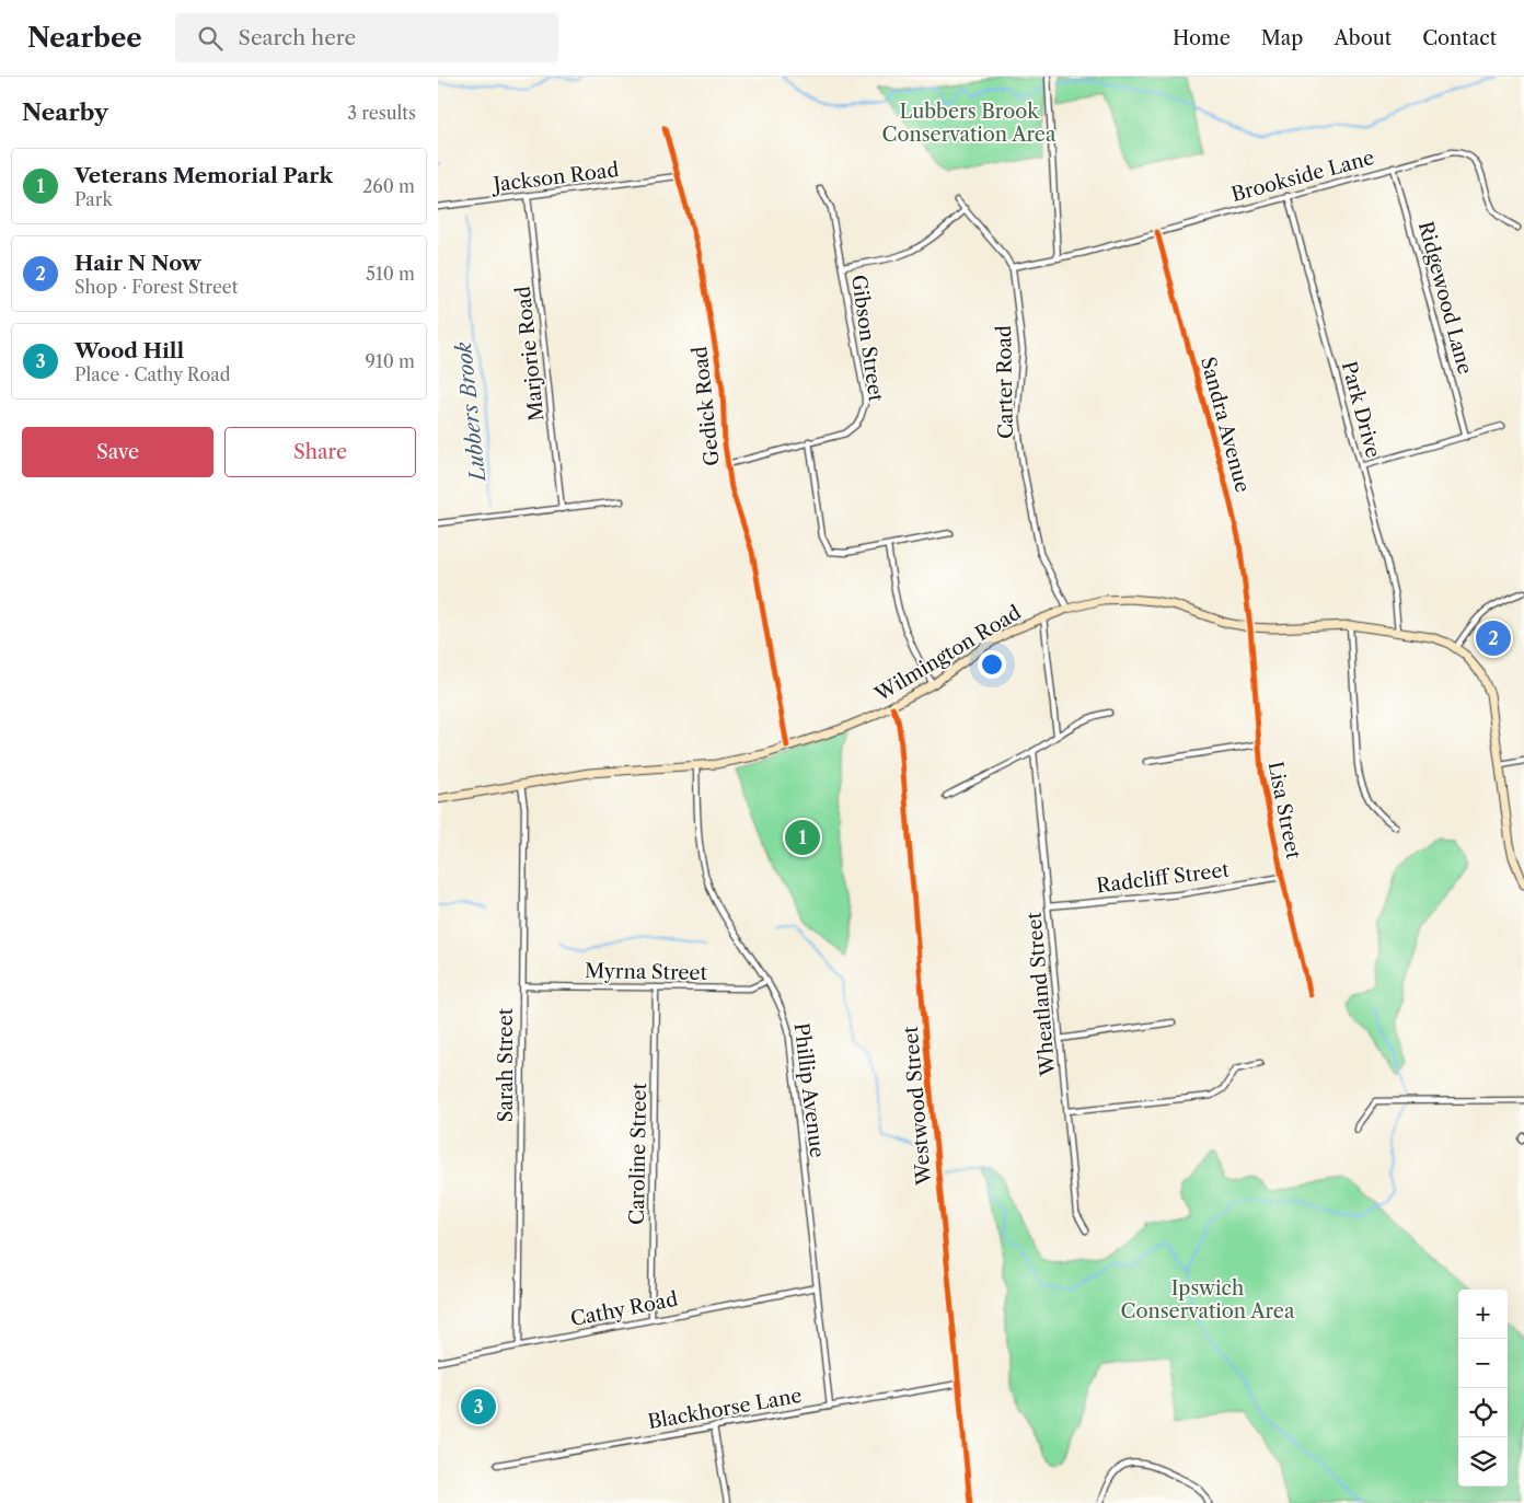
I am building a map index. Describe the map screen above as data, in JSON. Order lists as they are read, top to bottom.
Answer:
{
  "streets": {
    "main road": ["Wilmington Road"],
    "street": [
      "Brookside Lane",
      "Jackson Road",
      "Ridgewood Lane",
      "Gibson Street",
      "Marjorie Road",
      "Carter Road",
      "Gedick Road",
      "Park Drive",
      "Sandra Avenue",
      "Lisa Street",
      "Radcliff Street",
      "Myrna Street",
      "Wheatland Street",
      "Sarah Street",
      "Phillip Avenue",
      "Westwood Street",
      "Caroline Street",
      "Cathy Road",
      "Blackhorse Lane"
    ]
  },
  "crossings": [
    ["Brookside Lane", "Ridgewood Lane"],
    ["Brookside Lane", "Carter Road"],
    ["Brookside Lane", "Park Drive"],
    ["Brookside Lane", "Sandra Avenue"],
    ["Jackson Road", "Marjorie Road"],
    ["Jackson Road", "Gedick Road"],
    ["Gibson Street", "Gedick Road"],
    ["Carter Road", "Wilmington Road"],
    ["Gedick Road", "Wilmington Road"],
    ["Park Drive", "Wilmington Road"],
    ["Sandra Avenue", "Wilmington Road"],
    ["Sandra Avenue", "Lisa Street"],
    ["Wilmington Road", "Lisa Street"],
    ["Wilmington Road", "Sarah Street"],
    ["Wilmington Road", "Phillip Avenue"],
    ["Wilmington Road", "Westwood Street"],
    ["Lisa Street", "Radcliff Street"],
    ["Radcliff Street", "Wheatland Street"],
    ["Myrna Street", "Sarah Street"],
    ["Myrna Street", "Phillip Avenue"],
    ["Myrna Street", "Caroline Street"],
    ["Sarah Street", "Cathy Road"],
    ["Phillip Avenue", "Cathy Road"],
    ["Phillip Avenue", "Blackhorse Lane"],
    ["Westwood Street", "Blackhorse Lane"],
    ["Caroline Street", "Cathy Road"]
  ],
  "water": ["Lubbers Brook"],
  "parks": ["Lubbers Brook Conservation Area", "Ipswich Conservation Area"],
  "page": {
    "header": "Nearbee",
    "search": "Search here",
    "nav": [
      "Home",
      "Map",
      "About",
      "Contact"
    ],
    "heading": ["Nearby", "3 results"],
    "list": [
      {
        "mark": "1",
        "name": "Veterans Memorial Park",
        "note": "Park",
        "value": "260 m"
      },
      {
        "mark": "2",
        "name": "Hair N Now",
        "note": "Shop · Forest Street",
        "value": "510 m"
      },
      {
        "mark": "3",
        "name": "Wood Hill",
        "note": "Place · Cathy Road",
        "value": "910 m"
      }
    ],
    "buttons": ["Save", "Share"],
    "pins": ["2", "1", "3"],
    "map_buttons": ["+", "−"]
  }
}
